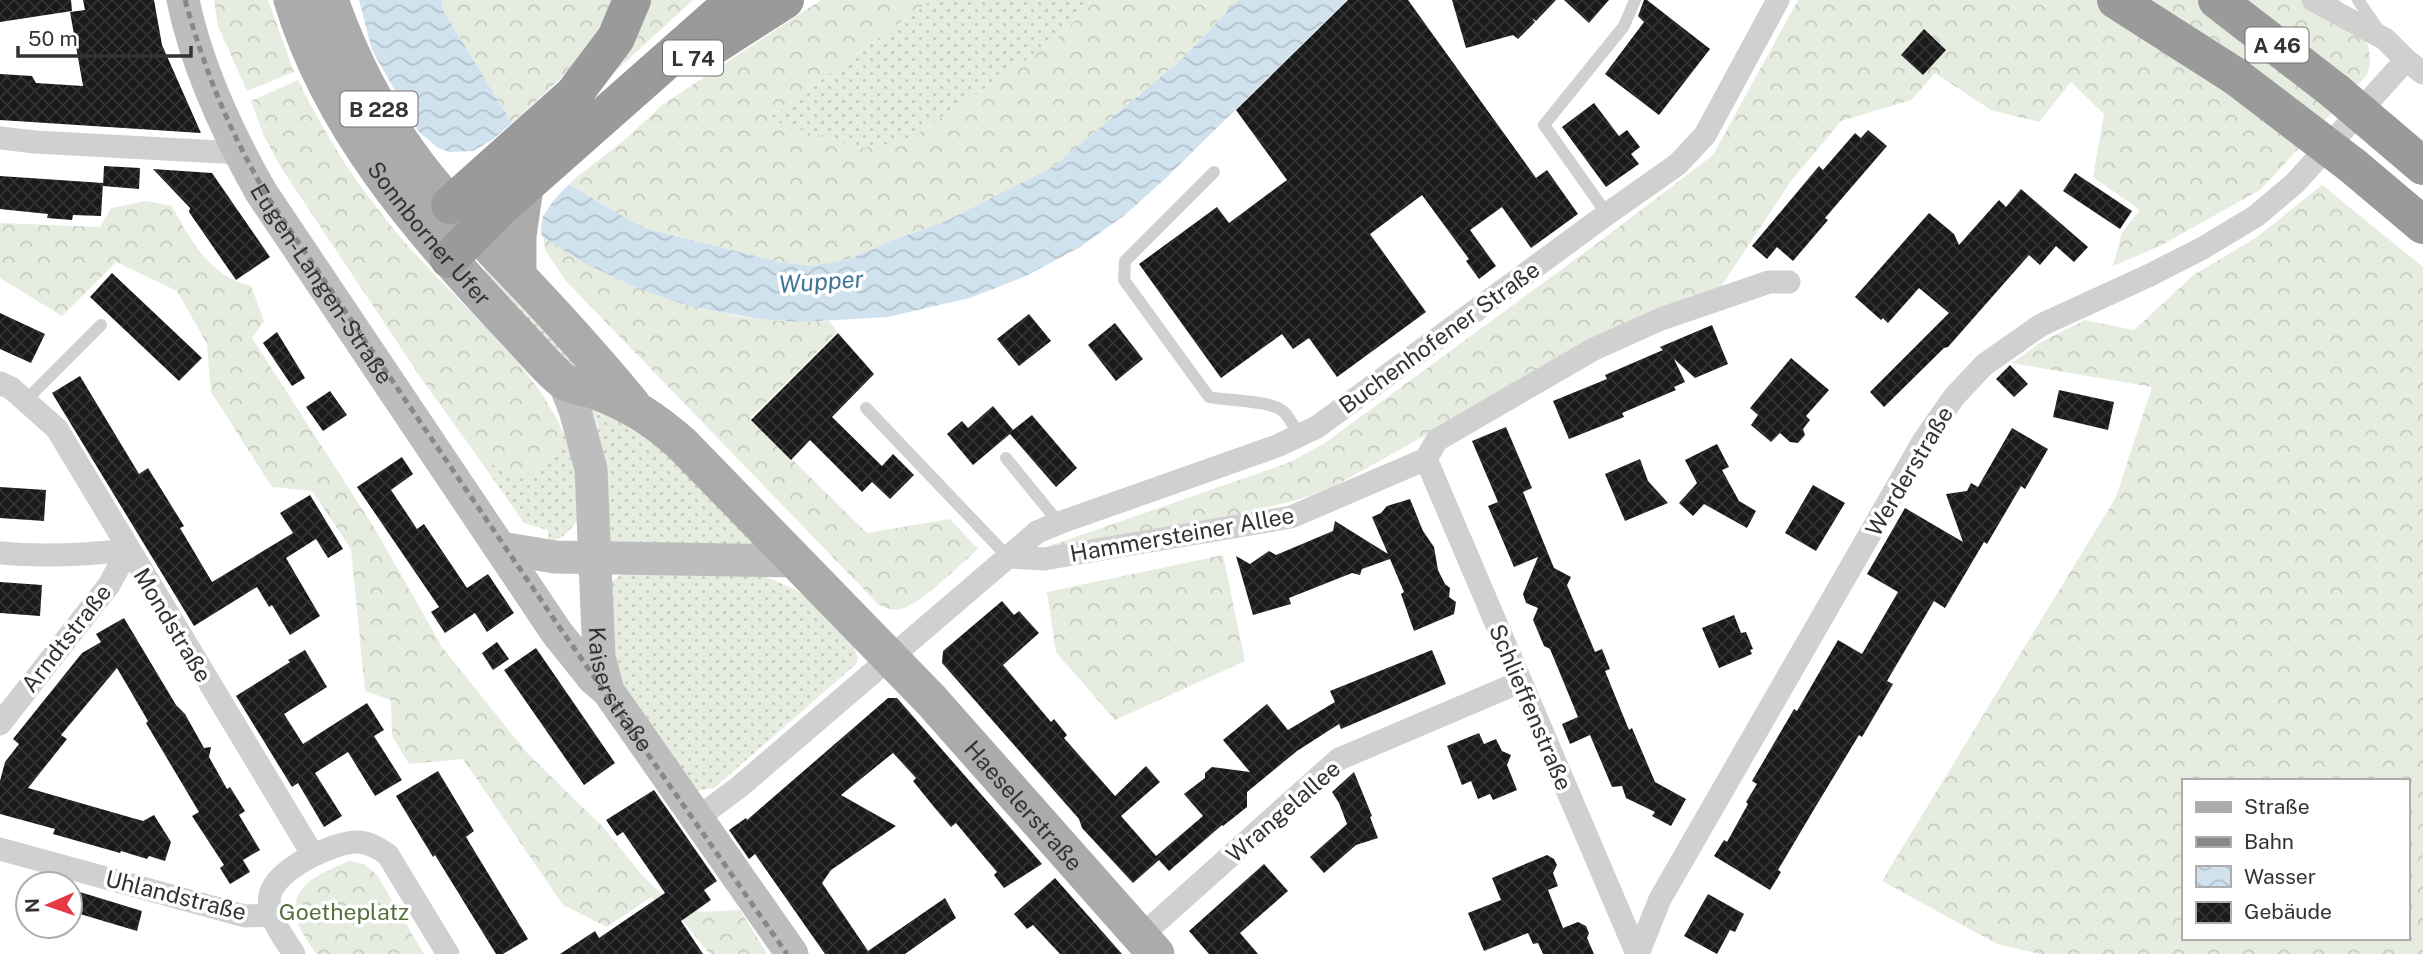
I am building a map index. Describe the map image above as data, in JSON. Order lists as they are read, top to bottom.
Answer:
{
  "streets": {
    "highway": ["A 46", "L 74"],
    "main road": ["B 228", "Sonnborner Ufer", "Haeselerstraße"],
    "street": [
      "Eugen-Langen-Straße",
      "Buchenhofener Straße",
      "Werderstraße",
      "Hammersteiner Allee",
      "Mondstraße",
      "Arndtstraße",
      "Kaiserstraße",
      "Schlieffenstraße",
      "Wrangelallee",
      "Uhlandstraße"
    ]
  },
  "crossings": [
    ["Sonnborner Ufer", "Kaiserstraße"],
    ["Sonnborner Ufer", "Haeselerstraße"],
    ["Eugen-Langen-Straße", "Kaiserstraße"],
    ["Buchenhofener Straße", "Hammersteiner Allee"],
    ["Werderstraße", "Schlieffenstraße"],
    ["Hammersteiner Allee", "Schlieffenstraße"],
    ["Mondstraße", "Arndtstraße"],
    ["Schlieffenstraße", "Wrangelallee"],
    ["Haeselerstraße", "Wrangelallee"]
  ],
  "water": ["Wupper"],
  "parks": ["Goetheplatz"],
  "legend": [
    "Straße",
    "Bahn",
    "Wasser",
    "Gebäude"
  ],
  "scale_bar": "50 m",
  "north": "left"
}
